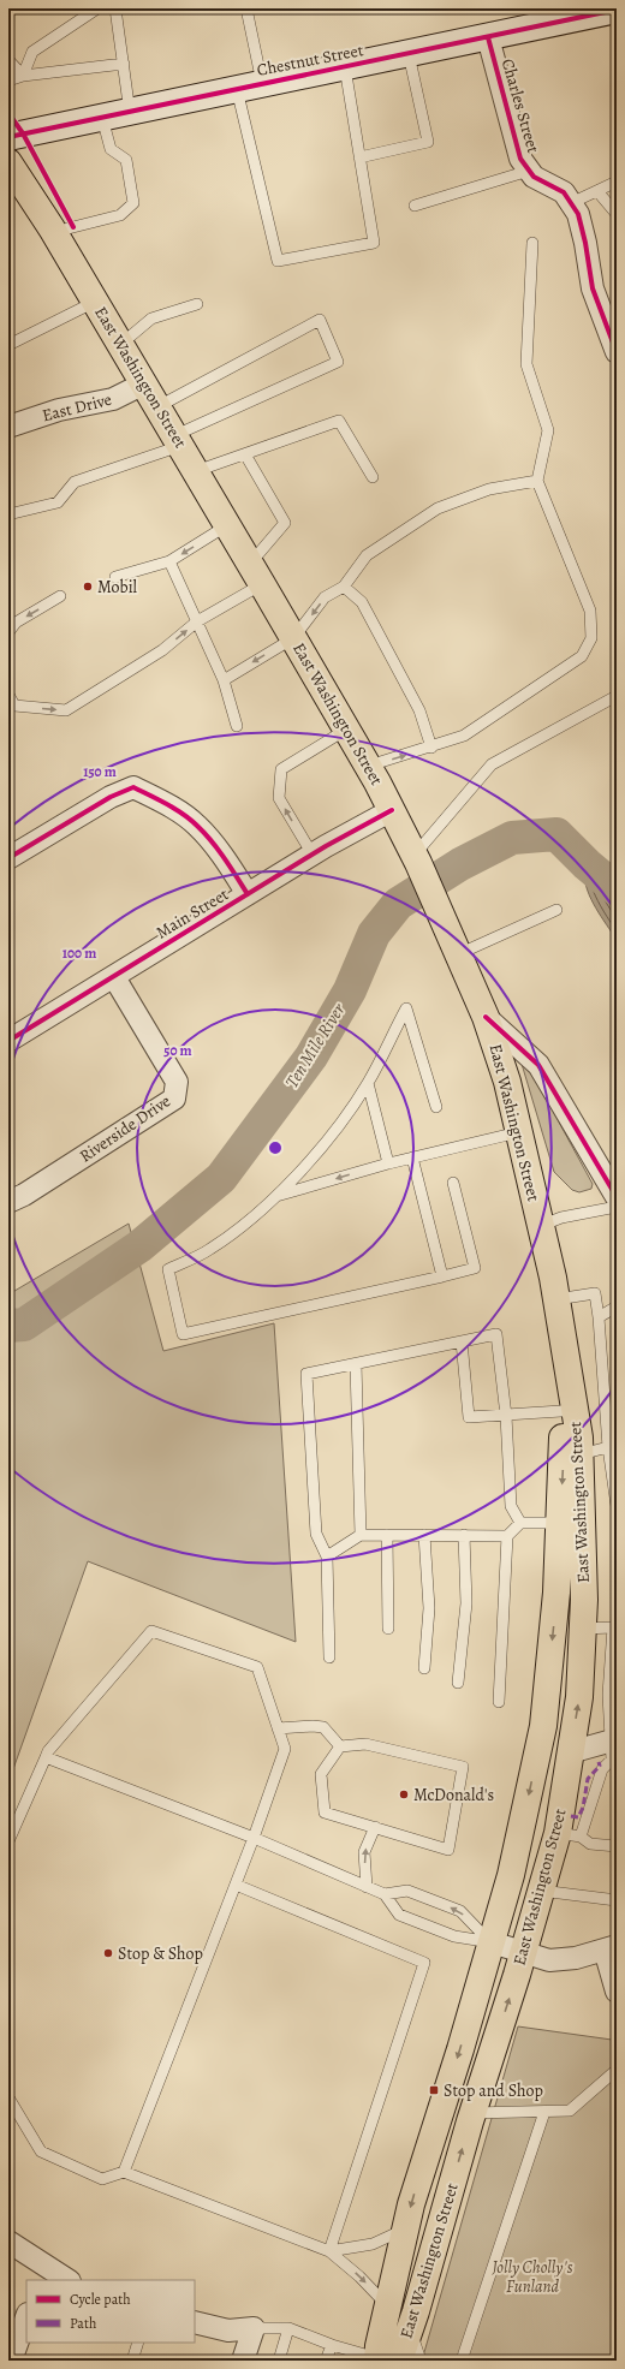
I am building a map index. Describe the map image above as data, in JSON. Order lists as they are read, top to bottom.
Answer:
{
  "streets": {
    "main road": ["East Washington Street"],
    "street": [
      "Chestnut Street",
      "Charles Street",
      "East Drive",
      "Main Street",
      "Riverside Drive"
    ]
  },
  "crossings": [
    ["Chestnut Street", "Charles Street"],
    ["East Washington Street", "East Drive"],
    ["East Washington Street", "Main Street"],
    ["Main Street", "Riverside Drive"]
  ],
  "water": ["Ten Mile River"],
  "parks": ["Jolly Cholly's Funland"],
  "places": {
    "other": ["Mobil", "McDonald's", "Stop & Shop"],
    "transit": ["Stop and Shop"]
  },
  "legend": ["Cycle path", "Path"],
  "rings": ["150 m", "100 m", "50 m"]
}
